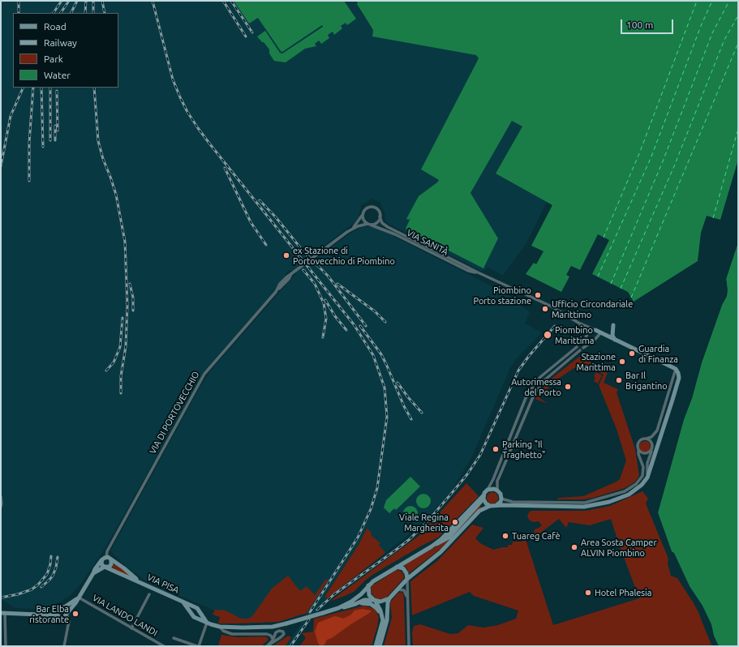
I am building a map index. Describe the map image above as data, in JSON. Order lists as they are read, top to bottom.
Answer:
{
  "streets": {
    "main road": ["VIA PISA"],
    "street": ["VIA SANITÀ", "VIA DI PORTOVECCHIO", "VIA LANDO LANDI"]
  },
  "crossings": [
    ["VIA SANITÀ", "VIA DI PORTOVECCHIO"],
    ["VIA DI PORTOVECCHIO", "VIA PISA"]
  ],
  "places": [
    "ex Stazione di Portovecchio di Piombino",
    "Piombino Porto stazione",
    "Ufficio Circondariale Marittimo",
    "Piombino Marittima",
    "Guardia di Finanza",
    "Stazione Marittima",
    "Bar Il Brigantino",
    "Autorimessa del Porto",
    "Parking \"Il Traghetto\"",
    "Viale Regina Margherita",
    "Tuareg Cafè",
    "Area Sosta Camper ALVIN Piombino",
    "Hotel Phalesia",
    "Bar Elba ristorante"
  ],
  "legend": [
    "Road",
    "Railway",
    "Park",
    "Water"
  ],
  "scale_bar": "100 m"
}
